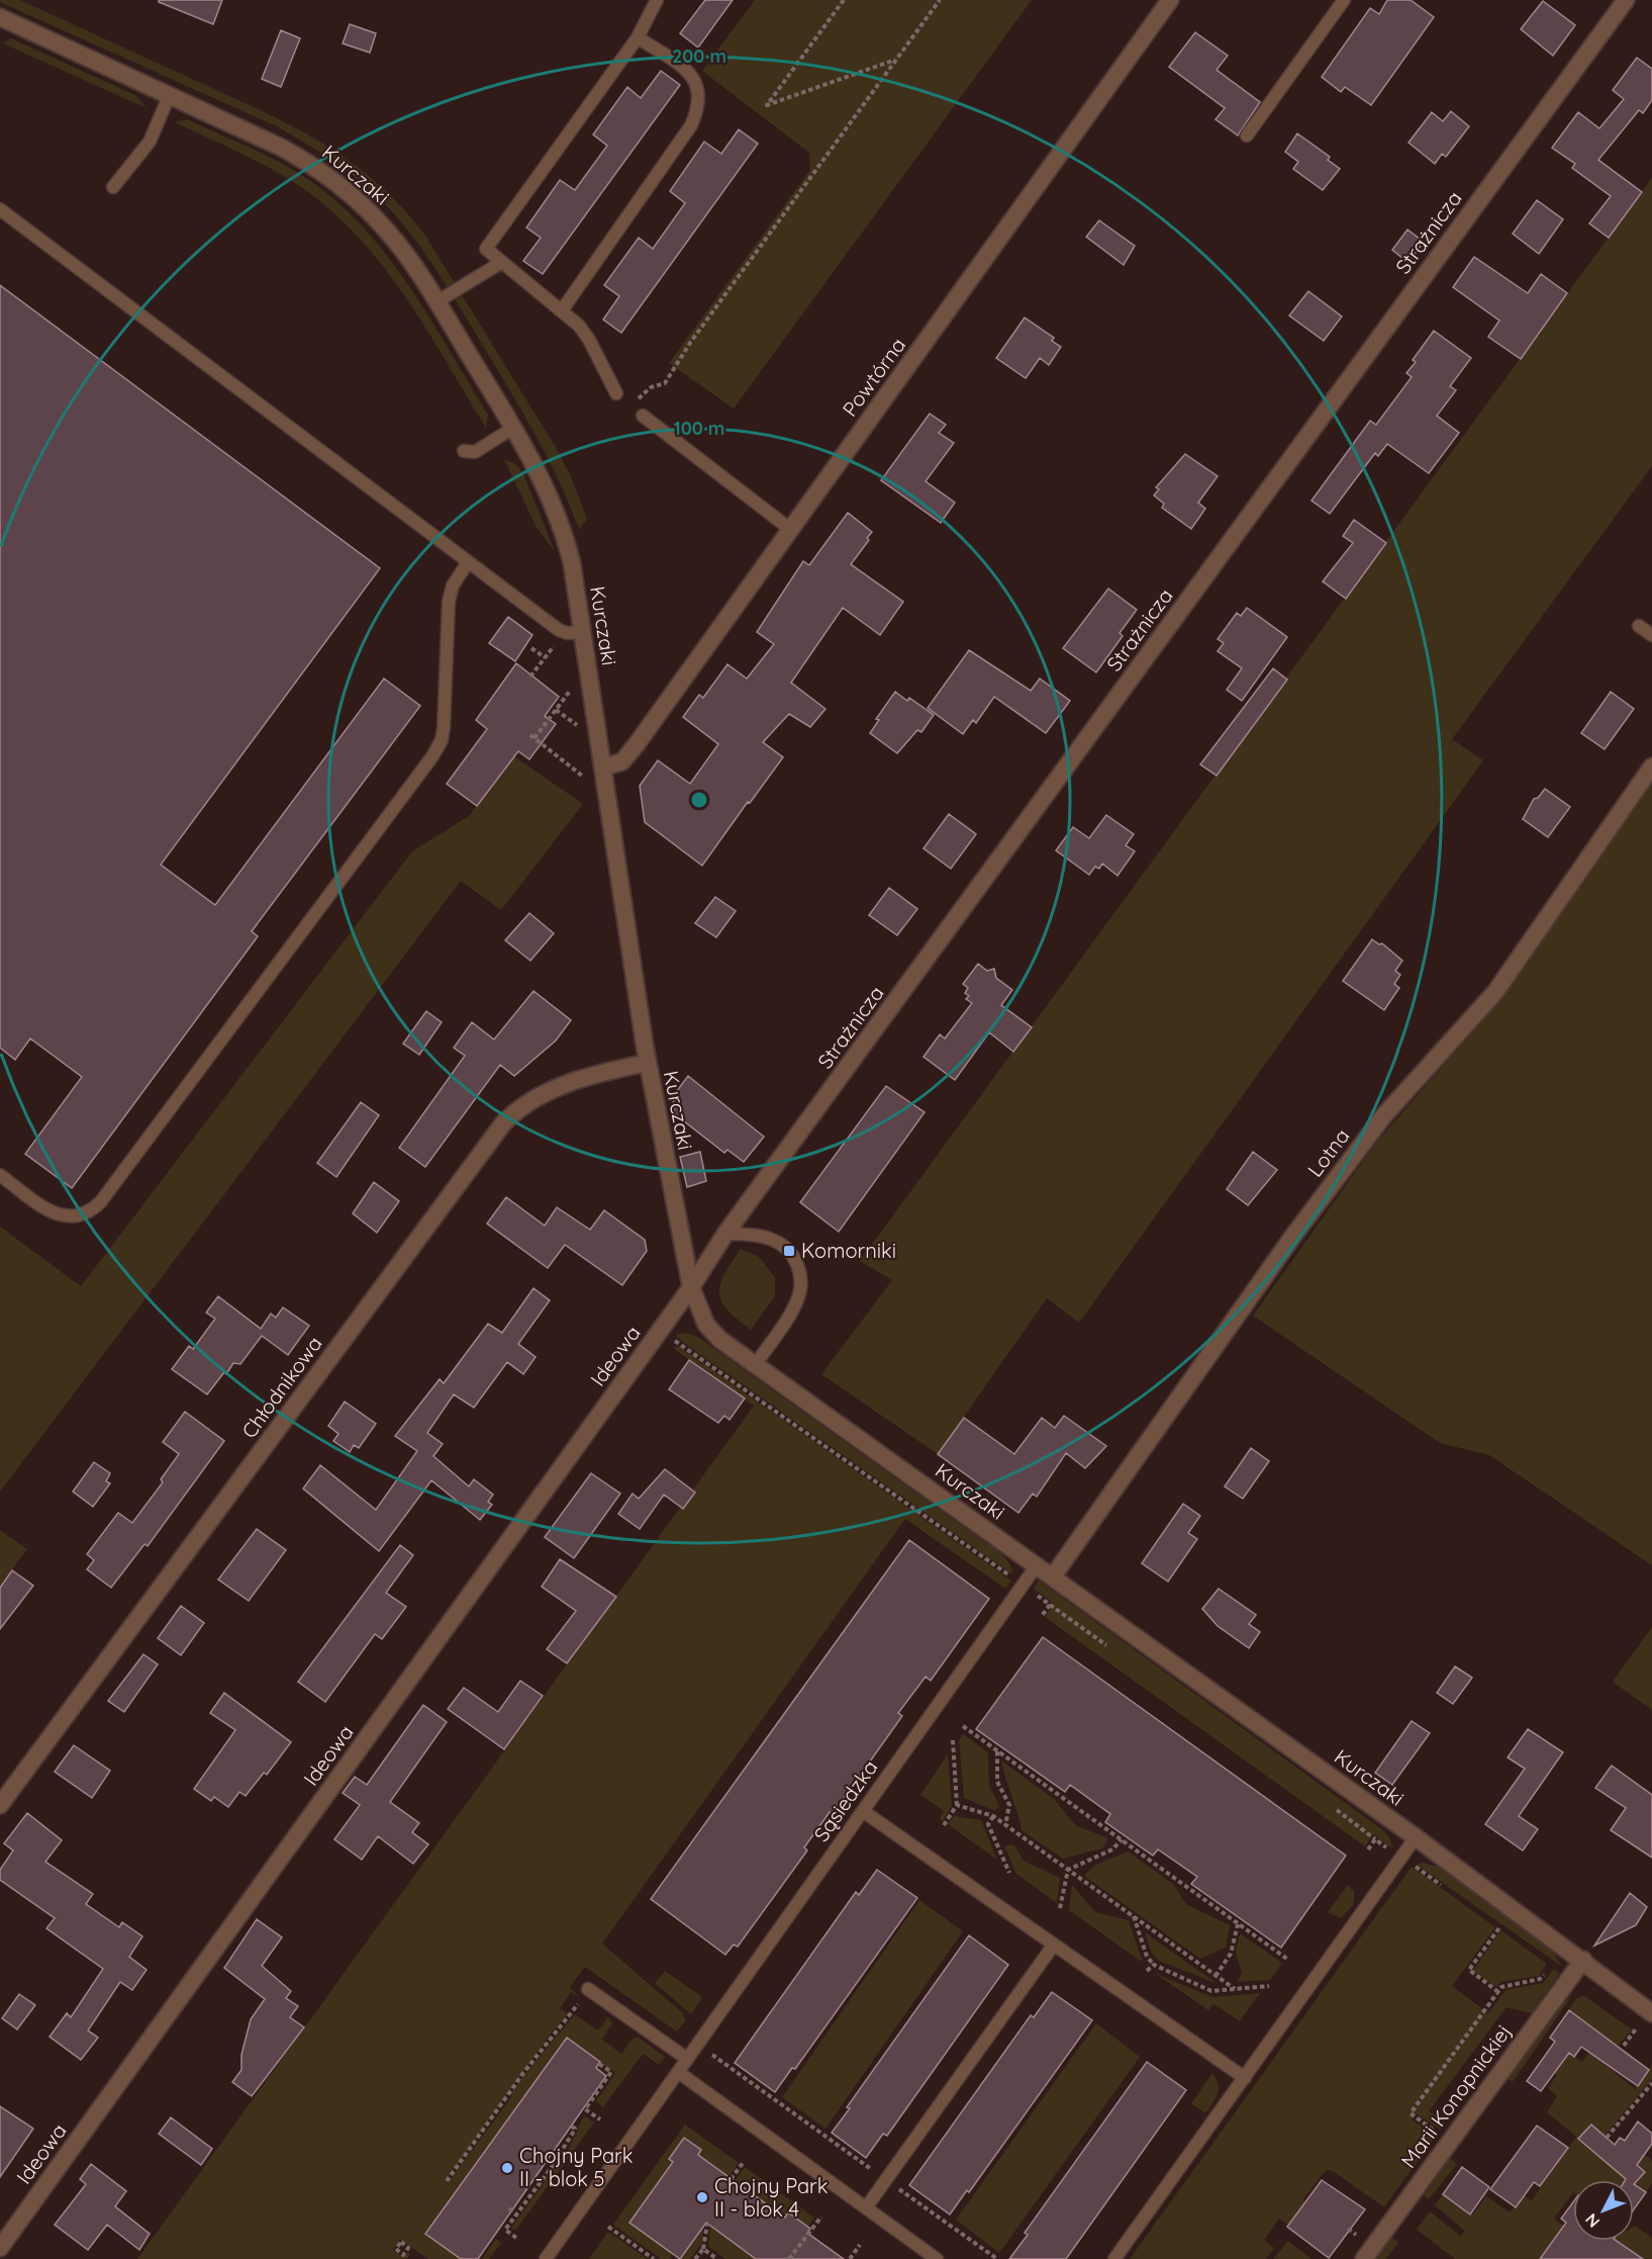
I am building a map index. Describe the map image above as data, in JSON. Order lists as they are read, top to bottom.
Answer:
{
  "streets": {
    "street": [
      "Kurczaki",
      "Strażnicza",
      "Powtórna",
      "Lotna",
      "Ideowa",
      "Chłodnikowa",
      "Marii Konopnickiej"
    ],
    "lane": ["Sąsiedzka"]
  },
  "crossings": [
    ["Kurczaki", "Strażnicza"],
    ["Kurczaki", "Powtórna"],
    ["Kurczaki", "Lotna"],
    ["Kurczaki", "Ideowa"],
    ["Kurczaki", "Chłodnikowa"],
    ["Kurczaki", "Sąsiedzka"],
    ["Kurczaki", "Marii Konopnickiej"],
    ["Strażnicza", "Ideowa"]
  ],
  "places": {
    "transit": ["Komorniki"],
    "other": ["Chojny Park II - blok 5", "Chojny Park II - blok 4"]
  },
  "north": "bottom left",
  "rings": ["200 m", "100 m"]
}
